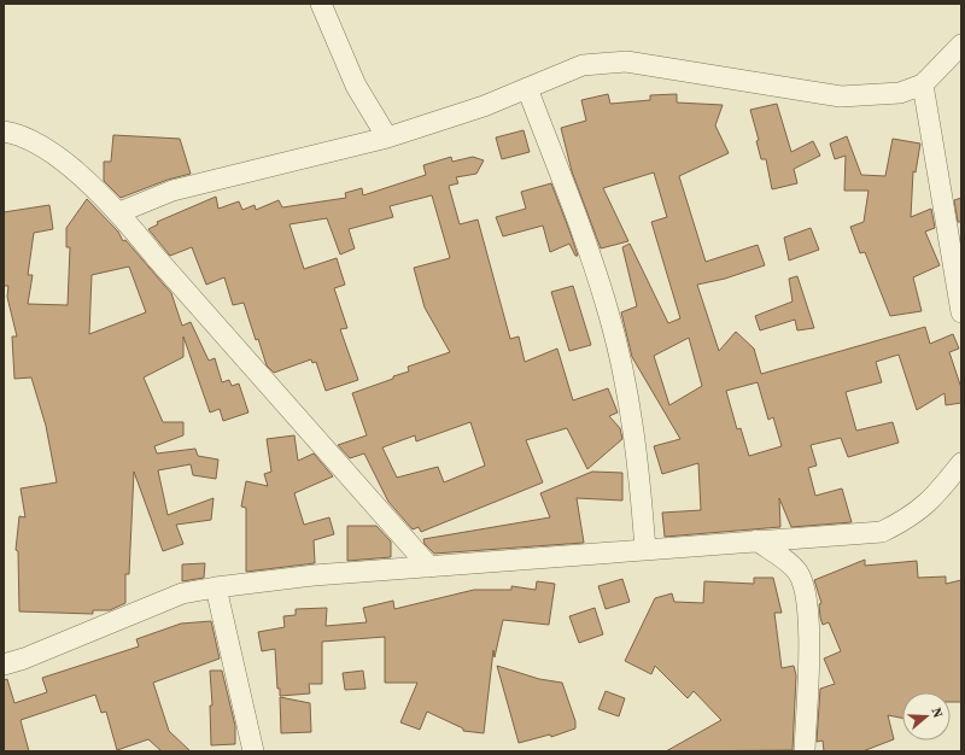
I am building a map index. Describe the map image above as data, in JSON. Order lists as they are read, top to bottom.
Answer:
{
  "north": "right"
}
